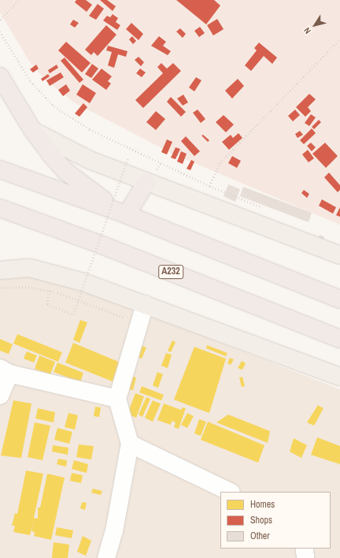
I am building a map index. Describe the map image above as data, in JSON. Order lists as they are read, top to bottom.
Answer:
{
  "streets": {
    "highway": ["A232"]
  },
  "legend": ["Homes", "Shops", "Other"],
  "north": "bottom left"
}
